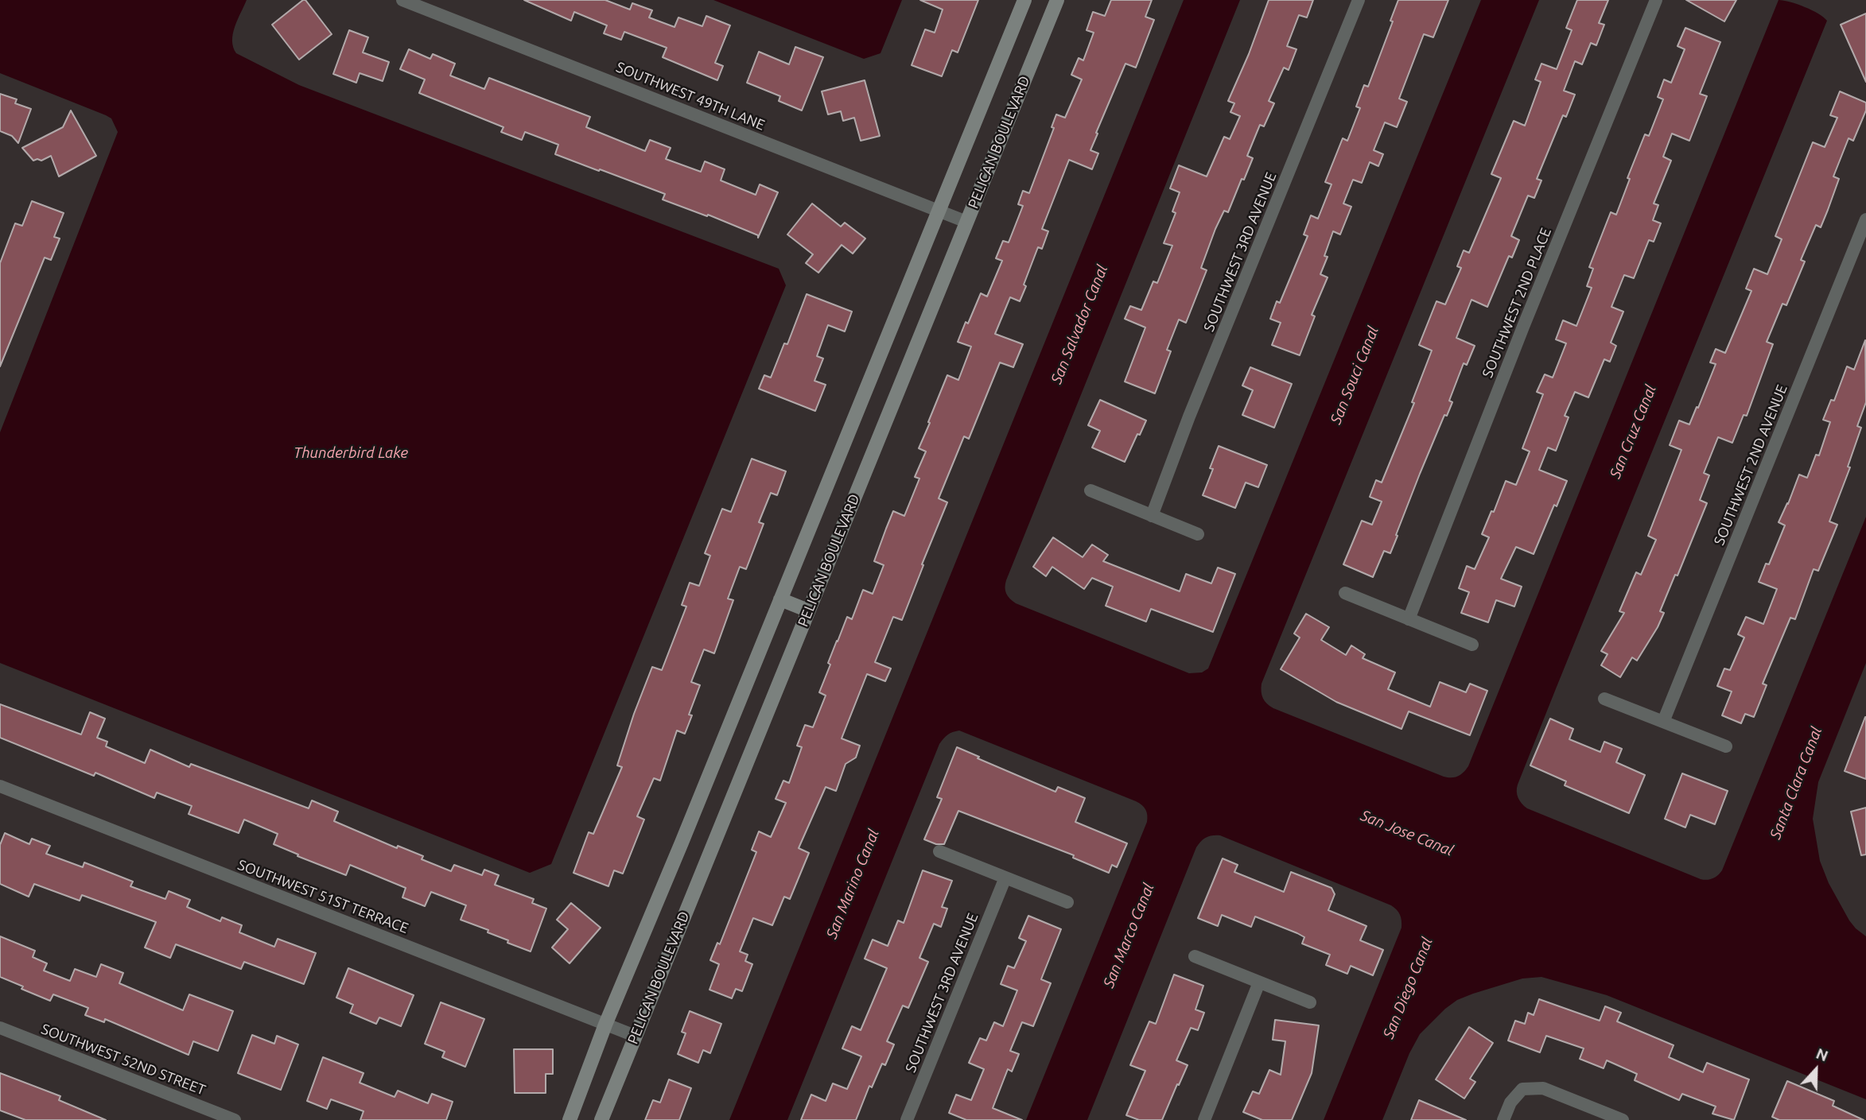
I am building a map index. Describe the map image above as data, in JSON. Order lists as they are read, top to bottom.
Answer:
{
  "streets": {
    "street": [
      "SOUTHWEST 49TH LANE",
      "PELICAN BOULEVARD",
      "SOUTHWEST 3RD AVENUE",
      "SOUTHWEST 2ND PLACE",
      "SOUTHWEST 2ND AVENUE",
      "SOUTHWEST 51ST TERRACE",
      "SOUTHWEST 52ND STREET"
    ]
  },
  "crossings": [
    ["SOUTHWEST 49TH LANE", "PELICAN BOULEVARD"],
    ["PELICAN BOULEVARD", "SOUTHWEST 51ST TERRACE"]
  ],
  "water": [
    "San Salvador Canal",
    "San Souci Canal",
    "San Cruz Canal",
    "Thunderbird Lake",
    "Santa Clara Canal",
    "San Jose Canal",
    "San Marino Canal",
    "San Marco Canal",
    "San Diego Canal"
  ],
  "north": "top"
}
